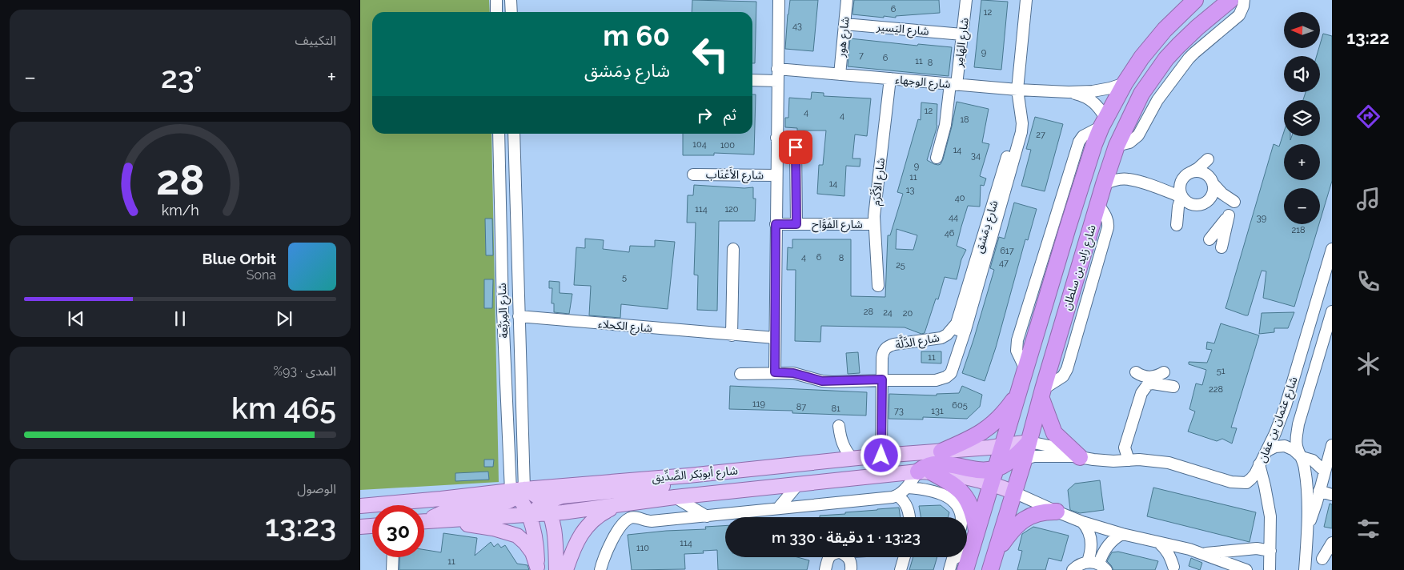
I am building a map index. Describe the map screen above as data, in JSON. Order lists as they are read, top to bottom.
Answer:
{
  "streets": {
    "highway": ["شارع زايد بن سلطان"],
    "main road": ["شارع أبوبَكر الصِّدِّيق"],
    "street": [
      "شارع اليَسير",
      "شارع هور",
      "شارع الهَامِر",
      "شارع الوجهاء",
      "شارع الأَعْنَاب",
      "شارع الأَكْرَم",
      "شارع الفَوَّاح",
      "شارع دِمَشق",
      "شارع المِرَبَّعة",
      "شارع الكحلاء",
      "شارع الدَّلَّة",
      "شارع عثمان بن عفان"
    ]
  },
  "crossings": [
    ["شارع اليَسير", "شارع هور"],
    ["شارع اليَسير", "شارع الهَامِر"],
    ["شارع هور", "شارع الوجهاء"],
    ["شارع الهَامِر", "شارع الوجهاء"],
    ["شارع الوجهاء", "شارع الأَعْنَاب"],
    ["شارع الوجهاء", "شارع الأَكْرَم"],
    ["شارع الوجهاء", "شارع دِمَشق"],
    ["شارع الوجهاء", "شارع زايد بن سلطان"],
    ["شارع الأَعْنَاب", "شارع الفَوَّاح"],
    ["شارع الأَعْنَاب", "شارع دِمَشق"],
    ["شارع الأَعْنَاب", "شارع الكحلاء"],
    ["شارع الأَكْرَم", "شارع الفَوَّاح"],
    ["شارع دِمَشق", "شارع الدَّلَّة"],
    ["شارع زايد بن سلطان", "شارع أبوبَكر الصِّدِّيق"],
    ["شارع المِرَبَّعة", "شارع الكحلاء"],
    ["شارع المِرَبَّعة", "شارع أبوبَكر الصِّدِّيق"],
    ["شارع الدَّلَّة", "شارع أبوبَكر الصِّدِّيق"]
  ],
  "house_numbers": [
    "6",
    "12",
    "43",
    "9",
    "7",
    "6",
    "11",
    "8",
    "12",
    "4",
    "4",
    "18",
    "27",
    "104",
    "100",
    "14",
    "34",
    "9",
    "11",
    "14",
    "13",
    "40",
    "114",
    "120",
    "44",
    "39",
    "218",
    "46",
    "617",
    "4",
    "6",
    "8",
    "47",
    "25",
    "5",
    "28",
    "24",
    "20",
    "11",
    "51",
    "228",
    "119",
    "605",
    "87",
    "81",
    "73",
    "131",
    "114",
    "110",
    "11"
  ],
  "north": "left",
  "page": {
    "tabs": "13:22",
    "tile": [
      "التكييف",
      ["المدى · 93%", "465 km"],
      ["الوصول", "13:23"]
    ],
    "map_buttons": ["+", "−"],
    "turn": ["60 m", "شارع دِمَشق"],
    "heat": ["−", "23°", "+"],
    "then": "ثم",
    "song": ["Blue Orbit", "Sona"],
    "limit": "30",
    "trip": "13:23 · 1 دقيقة · 330 m",
    "gauge": ["28", "km/h"]
  }
}
